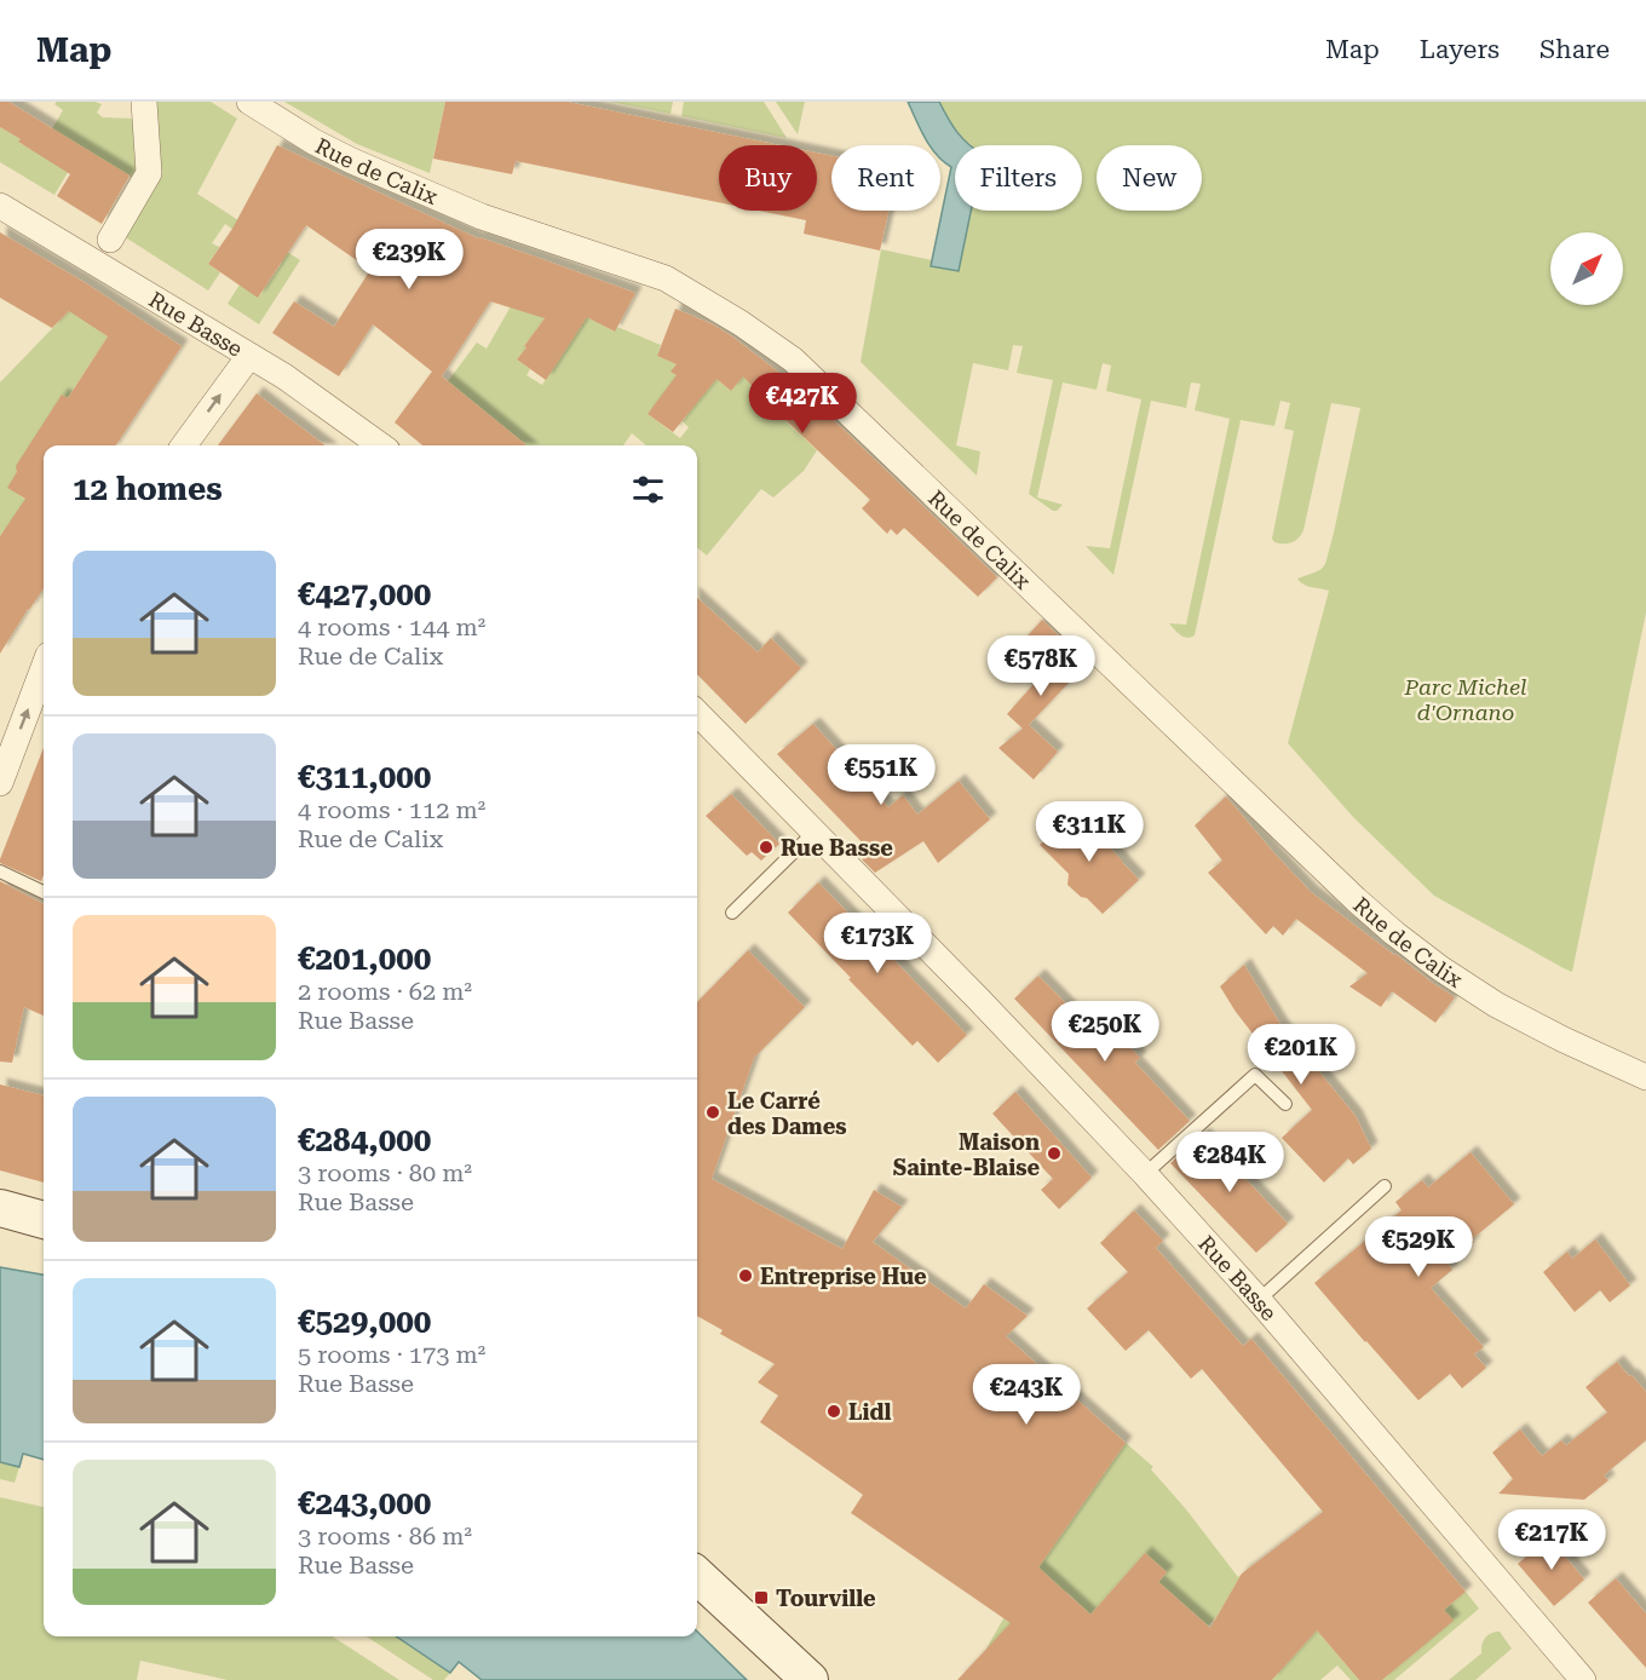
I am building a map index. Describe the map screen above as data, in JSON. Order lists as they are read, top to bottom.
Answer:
{
  "streets": {
    "street": ["Rue de Calix", "Rue Basse"]
  },
  "parks": ["Parc Michel d'Ornano"],
  "places": {
    "other": [
      "Rue Basse",
      "Le Carré des Dames",
      "Maison Sainte-Blaise",
      "Entreprise Hue",
      "Lidl"
    ],
    "transit": ["Tourville"]
  },
  "north": "top right",
  "page": {
    "header": "Map",
    "nav": ["Map", "Layers", "Share"],
    "chip": [
      "Buy",
      "Rent",
      "Filters",
      "New"
    ],
    "price": [
      "€239K",
      "€427K",
      "€578K",
      "€551K",
      "€311K",
      "€173K",
      "€250K",
      "€201K",
      "€284K",
      "€529K",
      "€243K",
      "€217K"
    ],
    "heading": "12 homes",
    "list": [
      {
        "name": "€427,000",
        "note": "4 rooms · 144 m² · Rue de Calix"
      },
      {
        "name": "€311,000",
        "note": "4 rooms · 112 m² · Rue de Calix"
      },
      {
        "name": "€201,000",
        "note": "2 rooms · 62 m² · Rue Basse"
      },
      {
        "name": "€284,000",
        "note": "3 rooms · 80 m² · Rue Basse"
      },
      {
        "name": "€529,000",
        "note": "5 rooms · 173 m² · Rue Basse"
      },
      {
        "name": "€243,000",
        "note": "3 rooms · 86 m² · Rue Basse"
      }
    ]
  }
}
